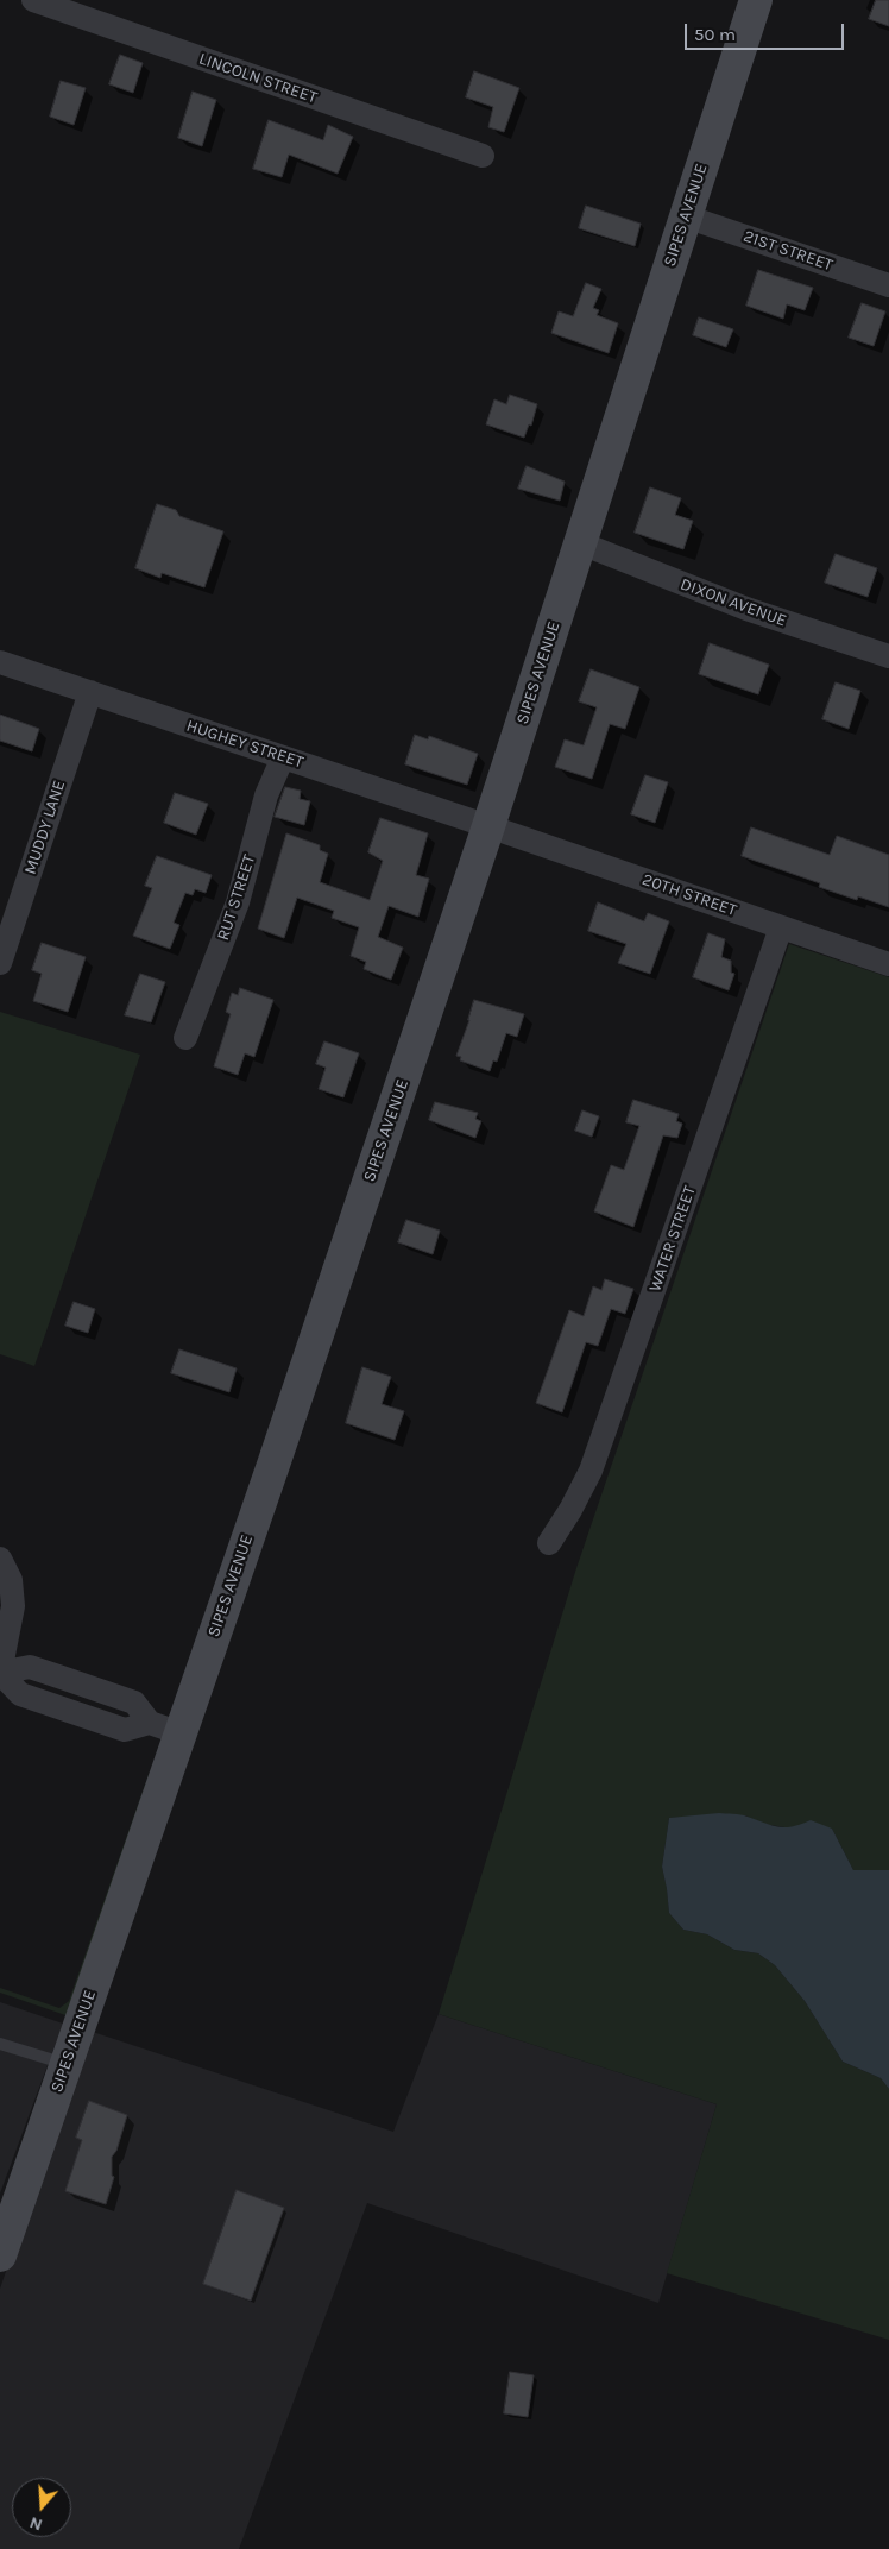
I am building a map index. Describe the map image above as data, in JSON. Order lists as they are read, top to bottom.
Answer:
{
  "streets": {
    "street": [
      "LINCOLN STREET",
      "SIPES AVENUE",
      "21ST STREET",
      "DIXON AVENUE",
      "HUGHEY STREET",
      "MUDDY LANE",
      "20TH STREET",
      "RUT STREET",
      "WATER STREET"
    ]
  },
  "crossings": [
    ["SIPES AVENUE", "21ST STREET"],
    ["SIPES AVENUE", "DIXON AVENUE"],
    ["SIPES AVENUE", "HUGHEY STREET"],
    ["SIPES AVENUE", "20TH STREET"],
    ["HUGHEY STREET", "MUDDY LANE"],
    ["HUGHEY STREET", "20TH STREET"],
    ["HUGHEY STREET", "RUT STREET"],
    ["20TH STREET", "WATER STREET"]
  ],
  "scale_bar": "50 m",
  "north": "bottom"
}
